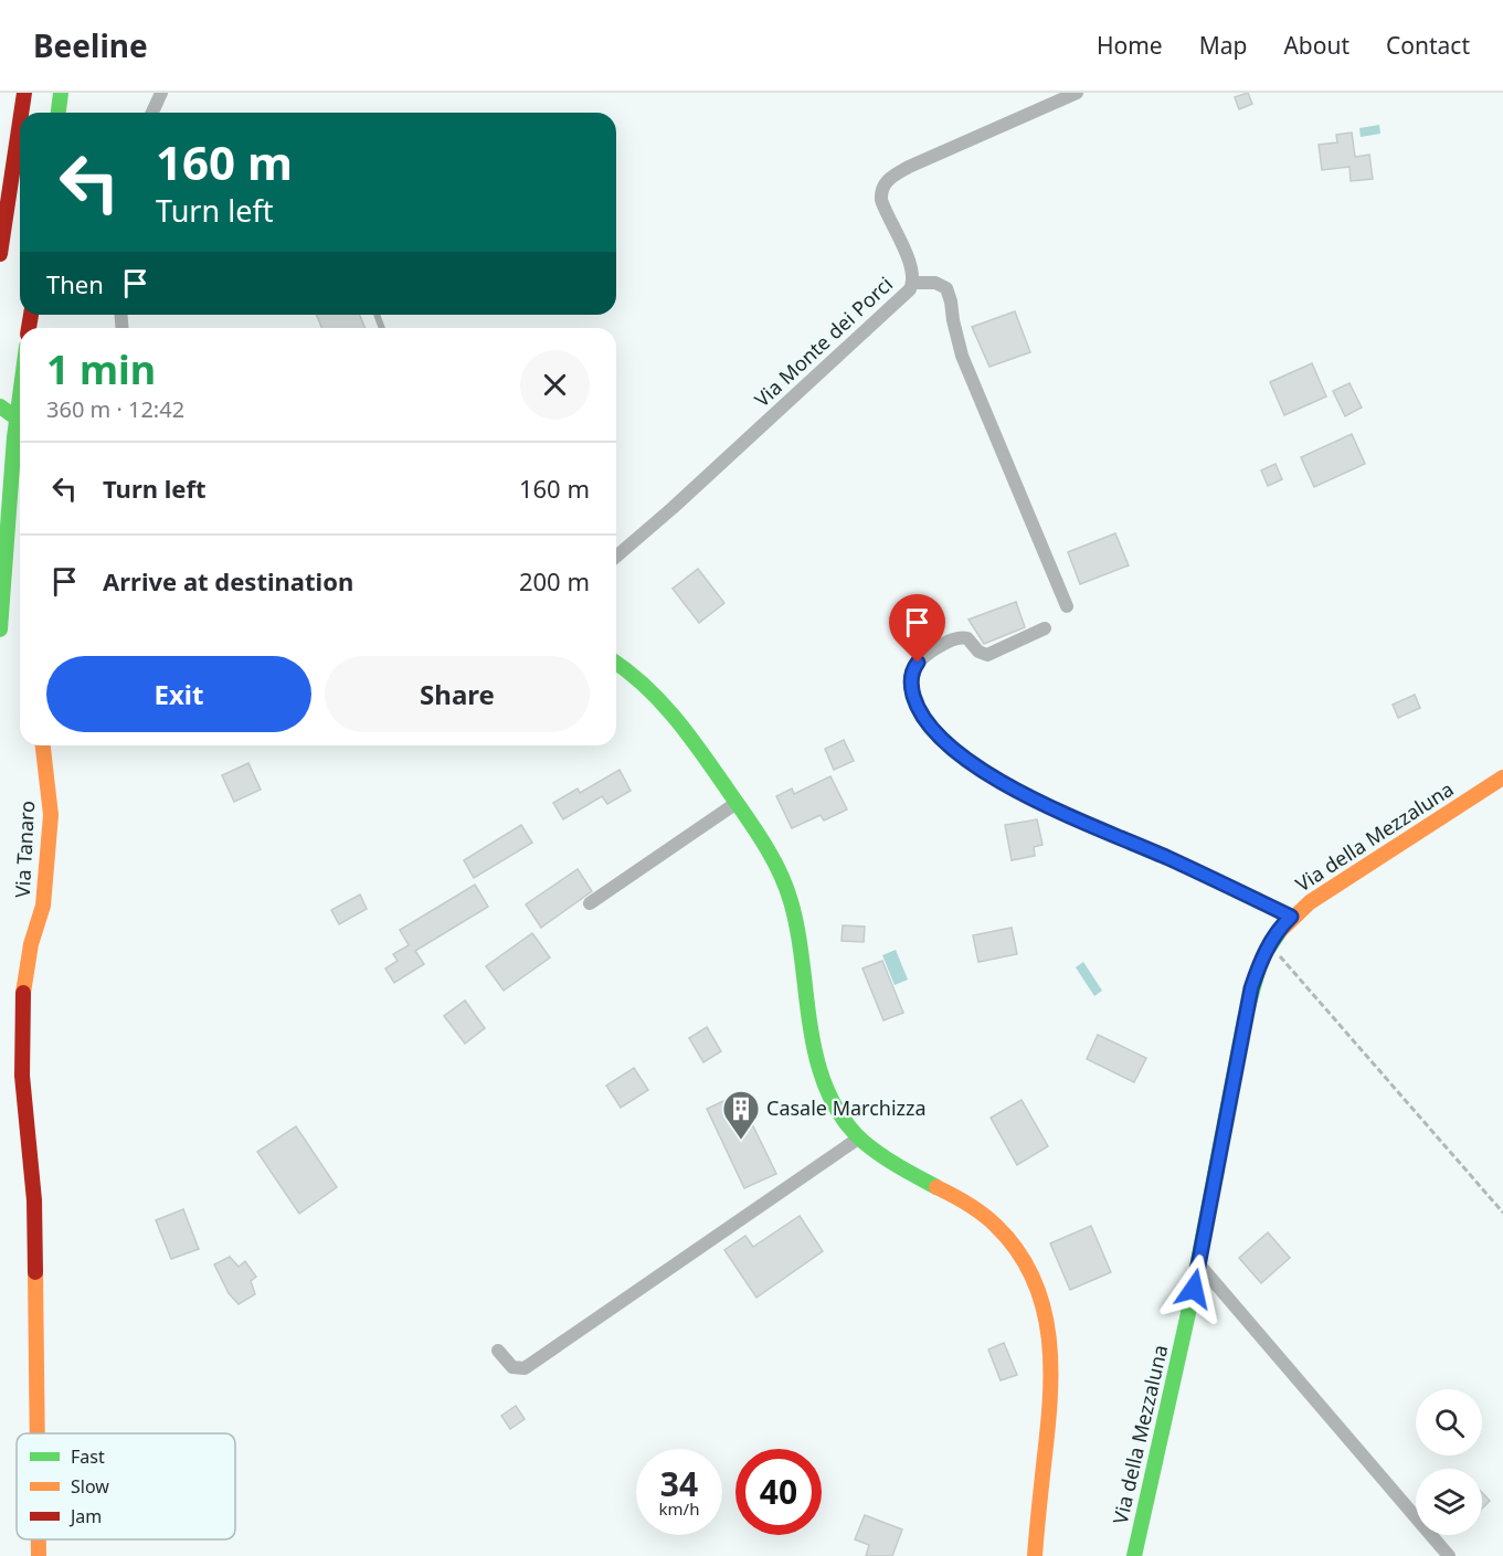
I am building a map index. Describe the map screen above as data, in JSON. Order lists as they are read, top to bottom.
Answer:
{
  "streets": {
    "main road": ["Via della Mezzaluna", "Via Tanaro"],
    "street": ["Via Monte dei Porci"]
  },
  "places": {
    "building": ["Casale Marchizza"]
  },
  "legend": ["Fast", "Slow", "Jam"],
  "page": {
    "header": "Beeline",
    "nav": [
      "Home",
      "Map",
      "About",
      "Contact"
    ],
    "turn": ["160 m", "Turn left"],
    "then": "Then",
    "heading": ["1 min", "360 m · 12:42"],
    "list": [
      {
        "name": "Turn left",
        "value": "160 m"
      },
      {
        "name": "Arrive at destination",
        "value": "200 m"
      }
    ],
    "buttons": ["Exit", "Share"],
    "speed": "34 km/h",
    "limit": "40"
  }
}
